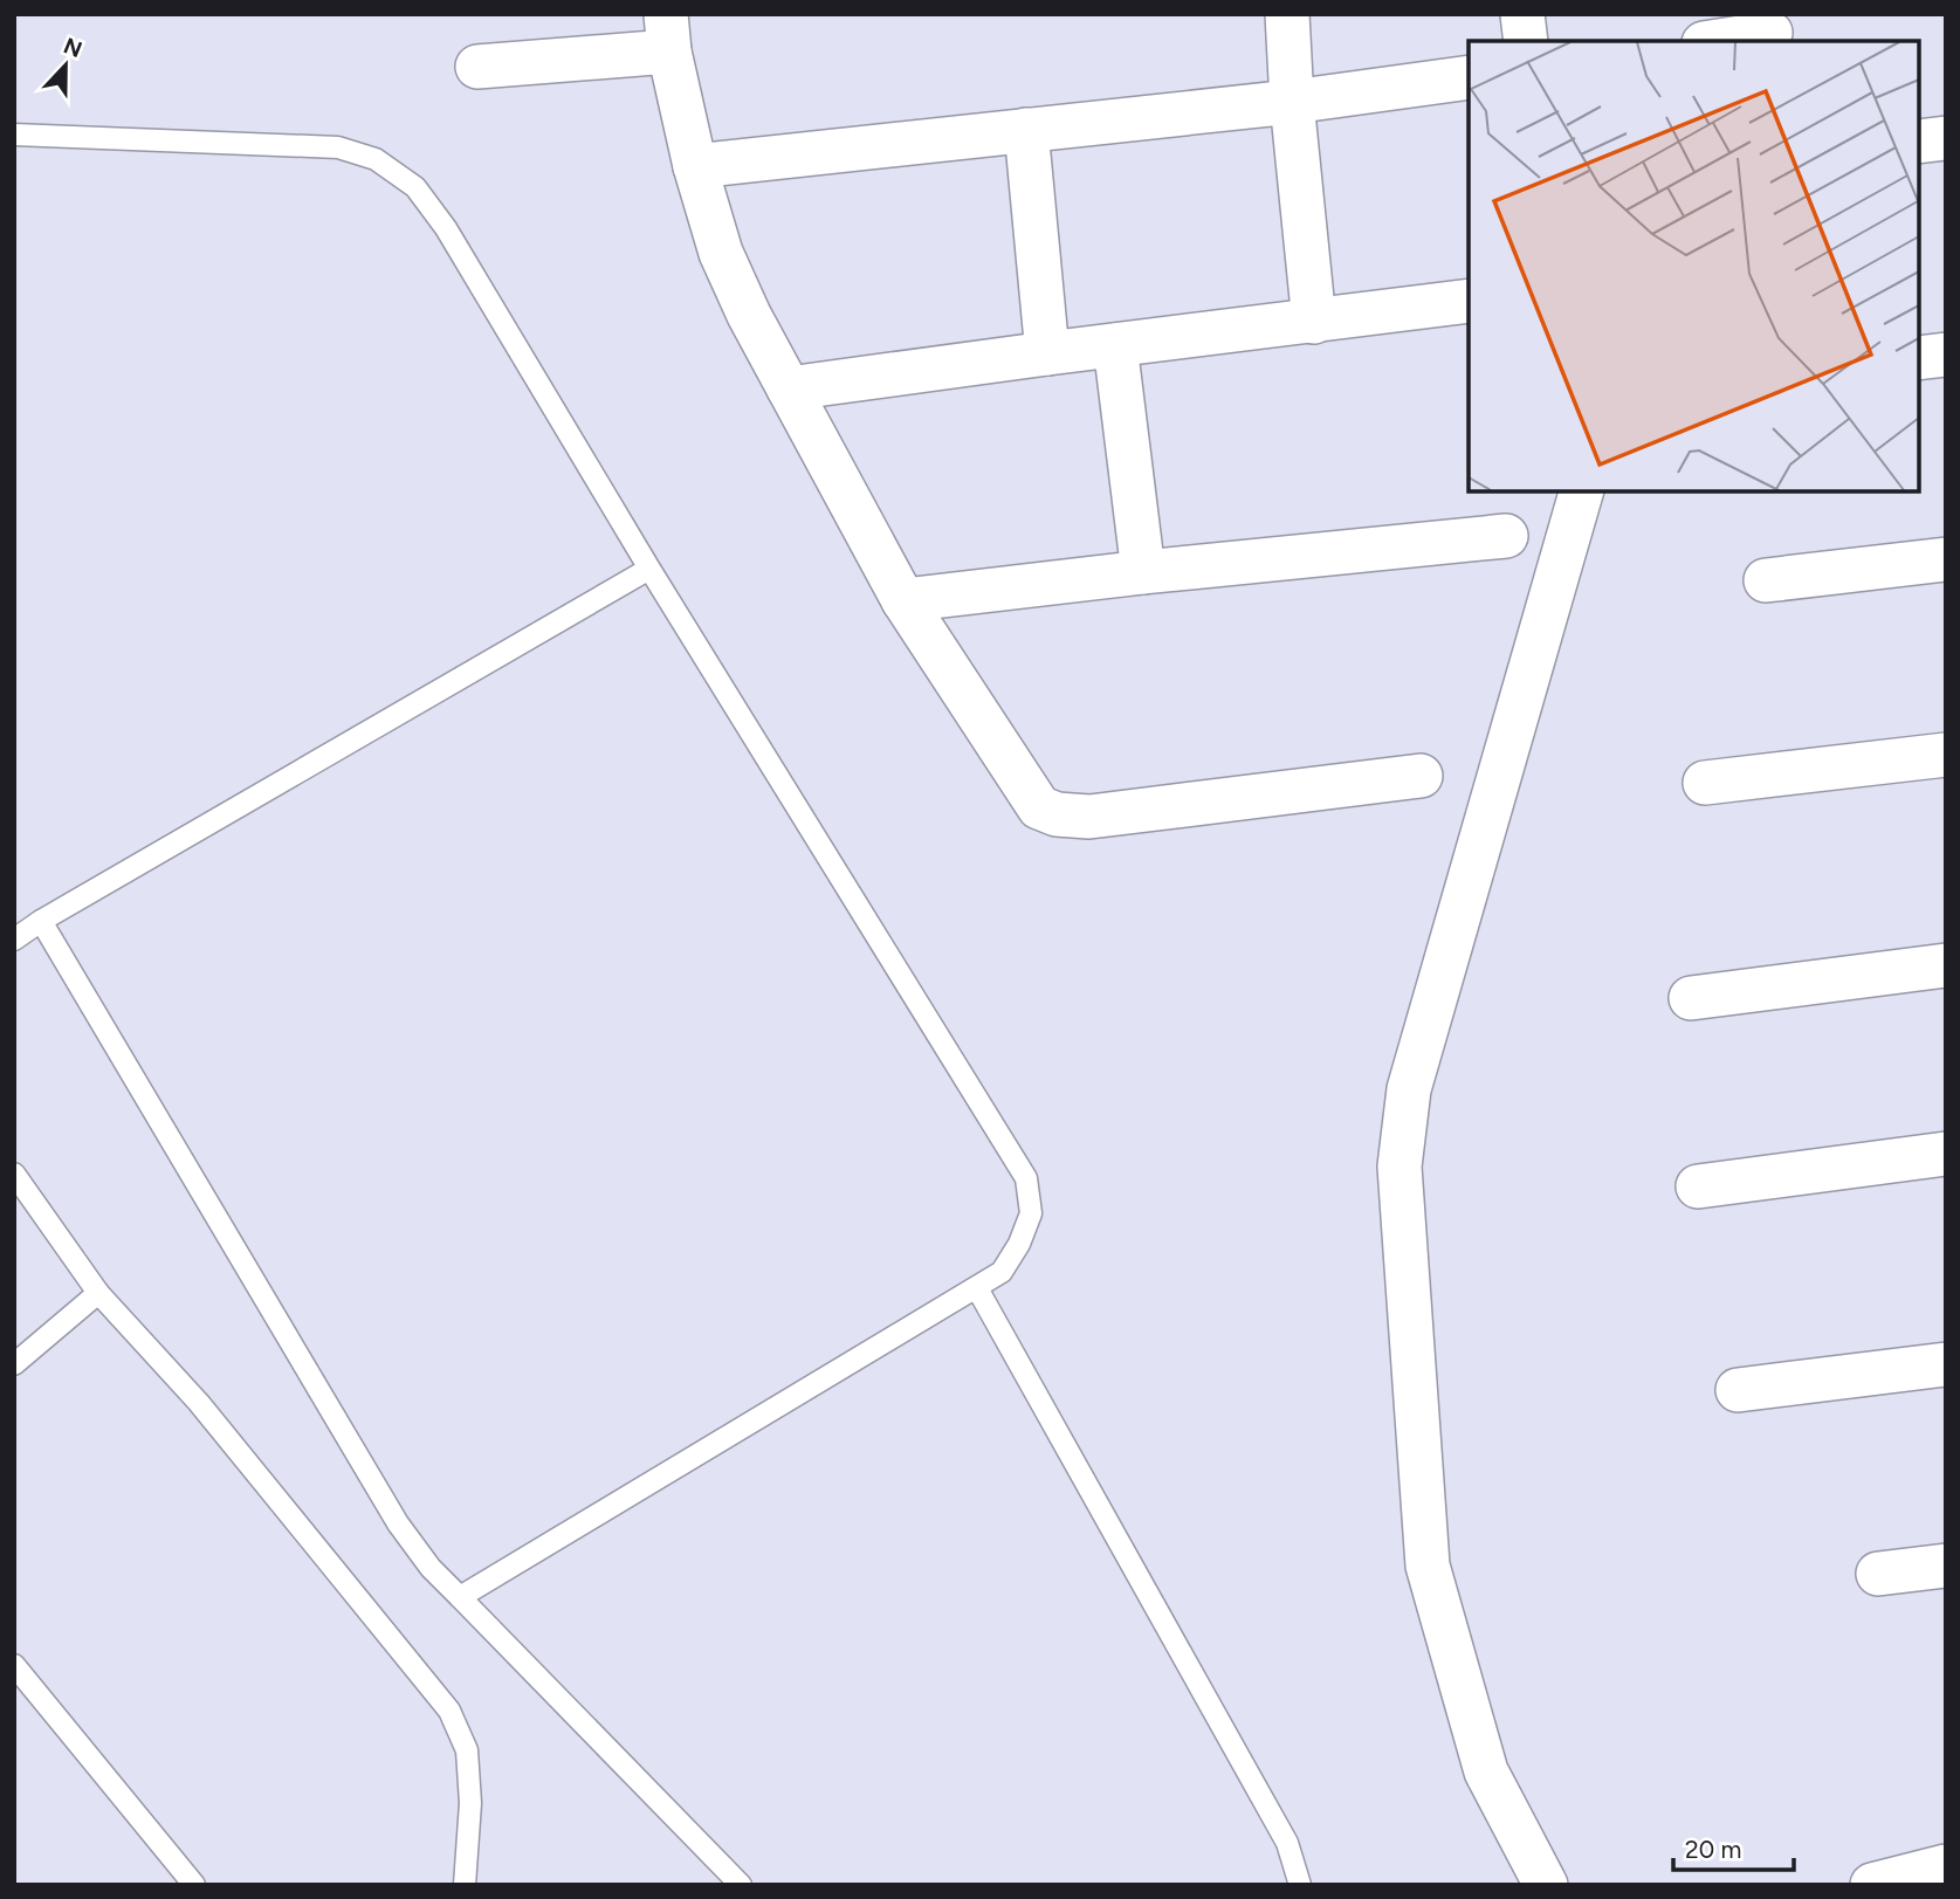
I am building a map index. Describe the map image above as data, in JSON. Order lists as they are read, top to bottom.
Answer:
{
  "scale_bar": "20 m",
  "north": "top"
}
